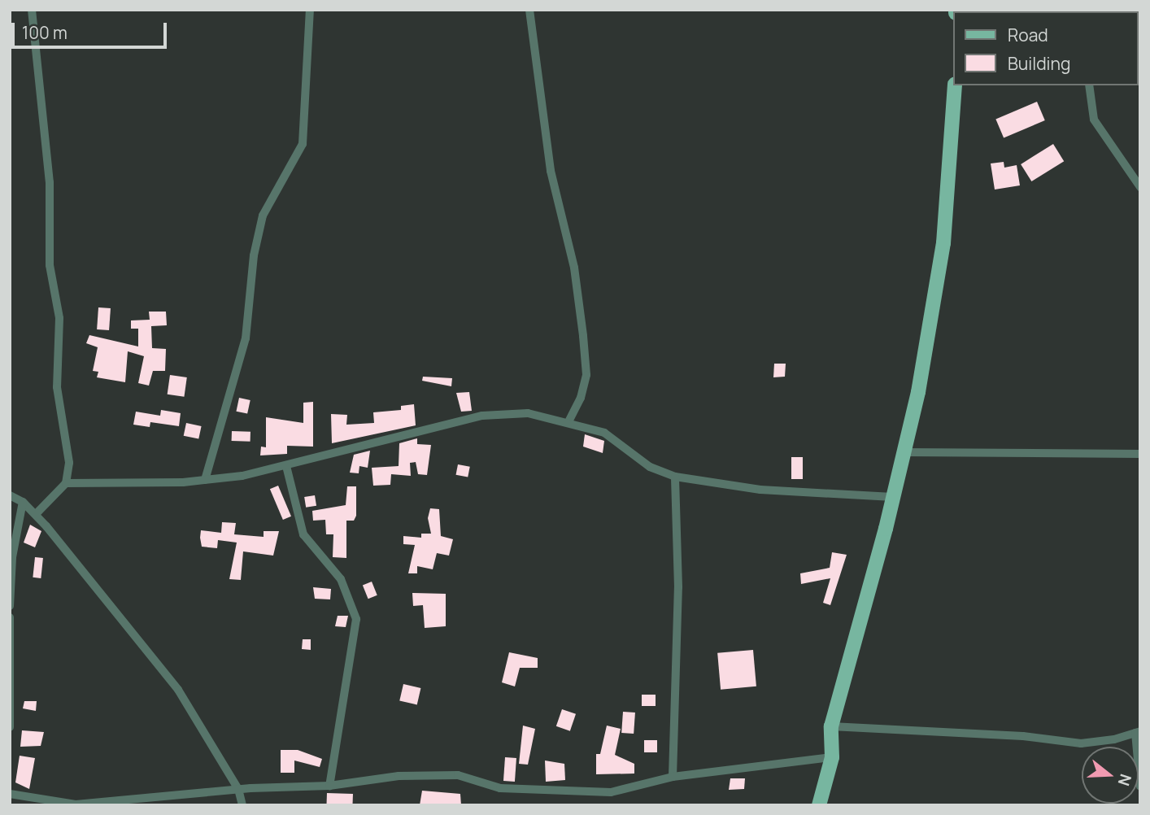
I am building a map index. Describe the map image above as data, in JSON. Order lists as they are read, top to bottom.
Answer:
{
  "legend": ["Road", "Building"],
  "scale_bar": "100 m",
  "north": "right"
}
